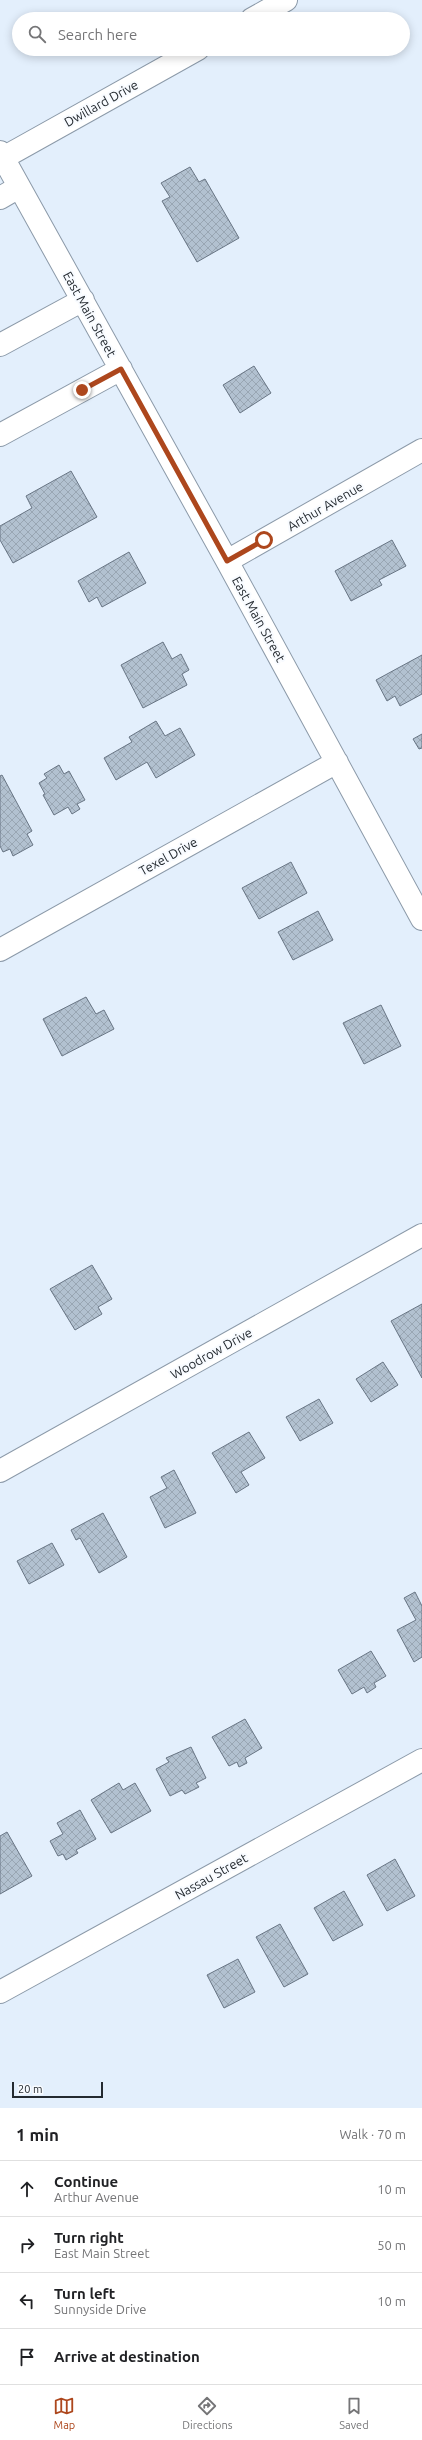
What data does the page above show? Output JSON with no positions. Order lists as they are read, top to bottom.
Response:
{
  "streets": {
    "street": [
      "Dwillard Drive",
      "East Main Street",
      "Arthur Avenue",
      "Texel Drive",
      "Woodrow Drive",
      "Nassau Street"
    ]
  },
  "crossings": [
    ["Dwillard Drive", "East Main Street"],
    ["East Main Street", "Arthur Avenue"],
    ["East Main Street", "Texel Drive"]
  ],
  "scale_bar": "20 m",
  "page": {
    "search": "Search here",
    "scale": "20 m",
    "heading": ["1 min", "Walk · 70 m"],
    "list": [
      ["Continue", "Arthur Avenue", "10 m"],
      ["Turn right", "East Main Street", "50 m"],
      ["Turn left", "Sunnyside Drive", "10 m"],
      "Arrive at destination"
    ],
    "nav": ["Map", "Directions", "Saved"]
  }
}
